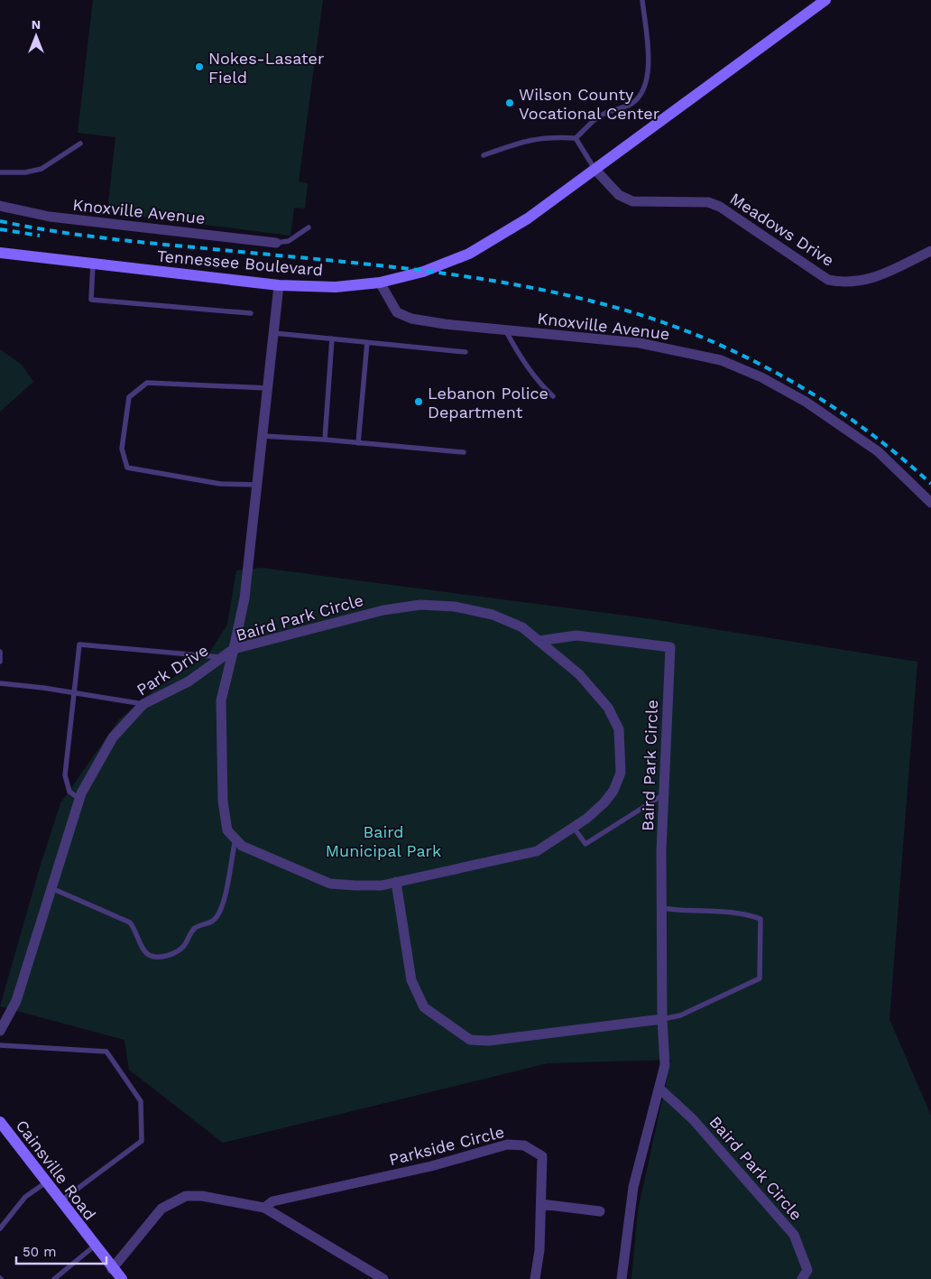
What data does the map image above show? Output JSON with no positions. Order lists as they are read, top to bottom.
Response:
{
  "streets": {
    "street": [
      "Knoxville Avenue",
      "Meadows Drive",
      "Tennessee Boulevard",
      "Baird Park Circle",
      "Park Drive",
      "Parkside Circle",
      "Cainsville Road"
    ]
  },
  "crossings": [
    ["Knoxville Avenue", "Tennessee Boulevard"],
    ["Meadows Drive", "Tennessee Boulevard"],
    ["Tennessee Boulevard", "Park Drive"],
    ["Baird Park Circle", "Park Drive"]
  ],
  "parks": ["Baird Municipal Park"],
  "places": ["Nokes-Lasater Field", "Wilson County Vocational Center", "Lebanon Police Department"],
  "scale_bar": "50 m",
  "north": "top"
}
